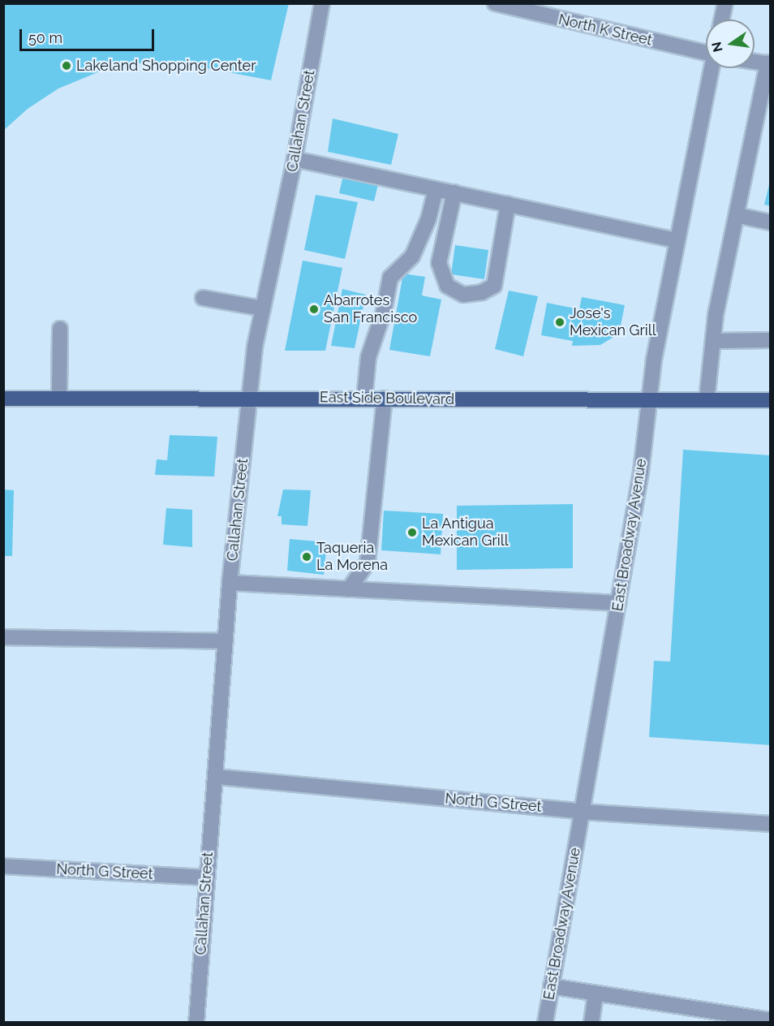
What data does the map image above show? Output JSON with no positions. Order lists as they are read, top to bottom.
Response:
{
  "streets": {
    "main road": ["East Side Boulevard"],
    "street": [
      "North K Street",
      "Callahan Street",
      "East Broadway Avenue",
      "North G Street"
    ]
  },
  "crossings": [
    ["Callahan Street", "East Side Boulevard"],
    ["Callahan Street", "North G Street"],
    ["East Side Boulevard", "East Broadway Avenue"],
    ["East Broadway Avenue", "North G Street"]
  ],
  "places": [
    "Lakeland Shopping Center",
    "Abarrotes San Francisco",
    "Jose's Mexican Grill",
    "La Antigua Mexican Grill",
    "Taqueria La Morena"
  ],
  "scale_bar": "50 m",
  "north": "left"
}
